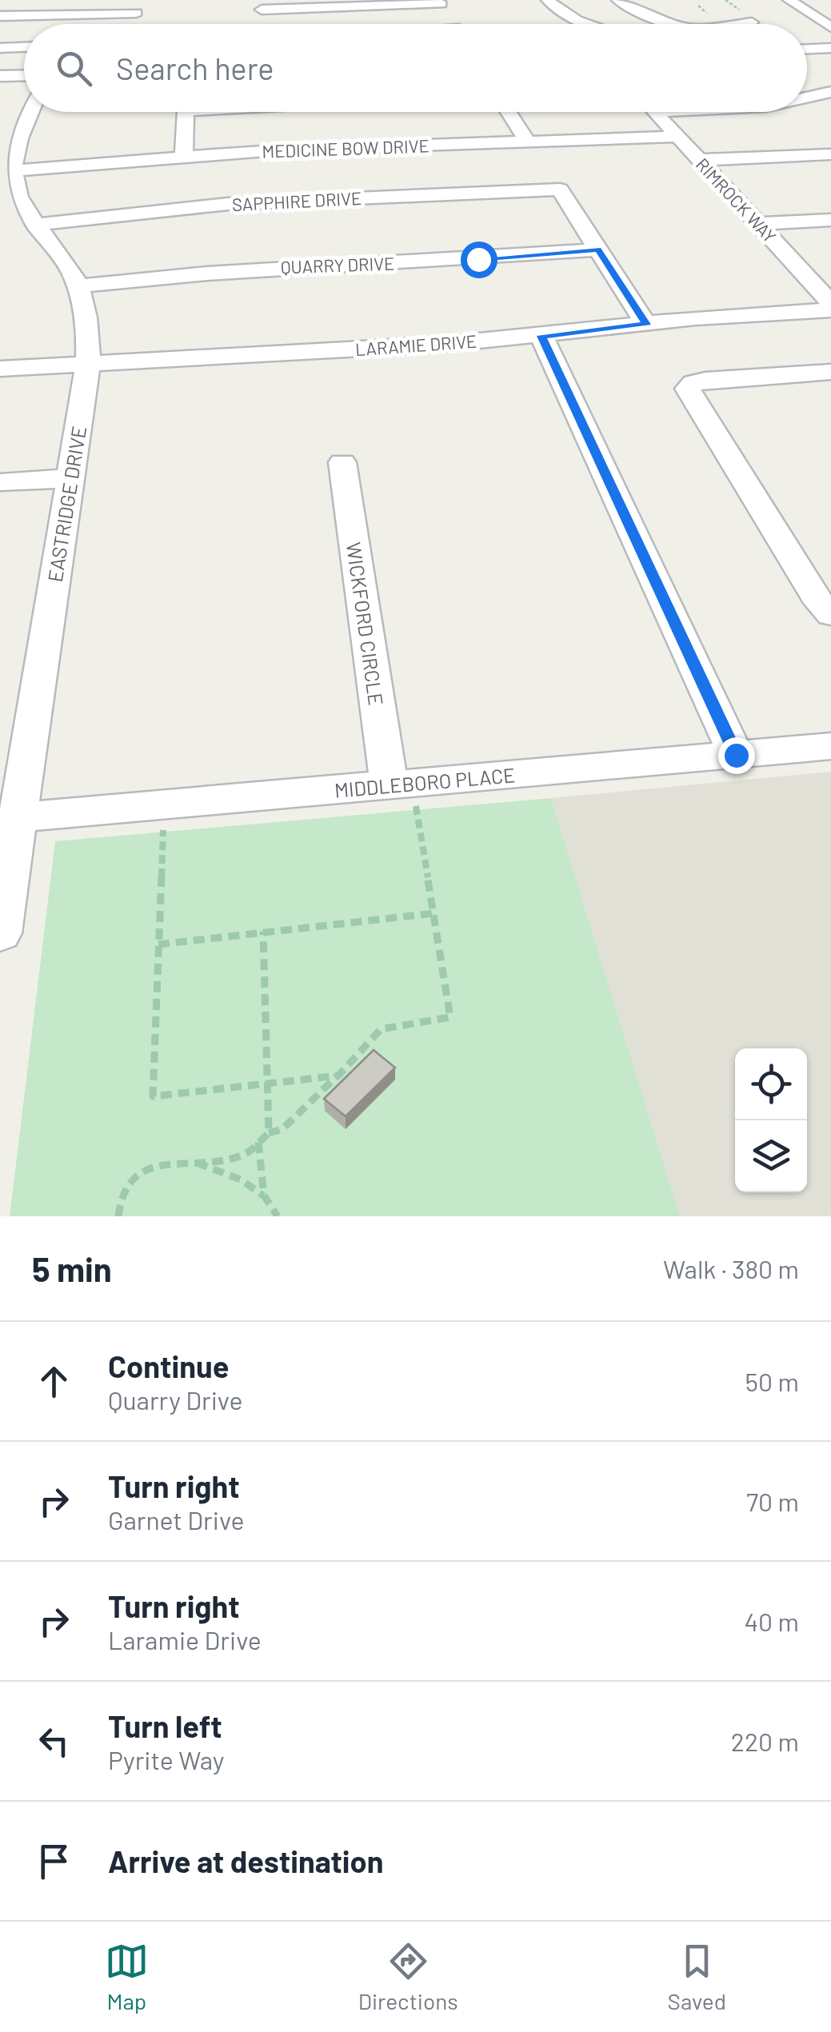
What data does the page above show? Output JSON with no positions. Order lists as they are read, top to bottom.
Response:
{
  "streets": {
    "street": [
      "MEDICINE BOW DRIVE",
      "RIMROCK WAY",
      "SAPPHIRE DRIVE",
      "QUARRY DRIVE",
      "LARAMIE DRIVE",
      "EASTRIDGE DRIVE",
      "WICKFORD CIRCLE",
      "MIDDLEBORO PLACE"
    ]
  },
  "crossings": [
    ["MEDICINE BOW DRIVE", "RIMROCK WAY"],
    ["MEDICINE BOW DRIVE", "EASTRIDGE DRIVE"],
    ["SAPPHIRE DRIVE", "QUARRY DRIVE"],
    ["SAPPHIRE DRIVE", "EASTRIDGE DRIVE"],
    ["QUARRY DRIVE", "EASTRIDGE DRIVE"],
    ["LARAMIE DRIVE", "EASTRIDGE DRIVE"],
    ["EASTRIDGE DRIVE", "MIDDLEBORO PLACE"],
    ["WICKFORD CIRCLE", "MIDDLEBORO PLACE"]
  ],
  "page": {
    "search": "Search here",
    "heading": ["5 min", "Walk · 380 m"],
    "list": [
      ["Continue", "Quarry Drive", "50 m"],
      ["Turn right", "Garnet Drive", "70 m"],
      ["Turn right", "Laramie Drive", "40 m"],
      ["Turn left", "Pyrite Way", "220 m"],
      "Arrive at destination"
    ],
    "nav": ["Map", "Directions", "Saved"]
  }
}
